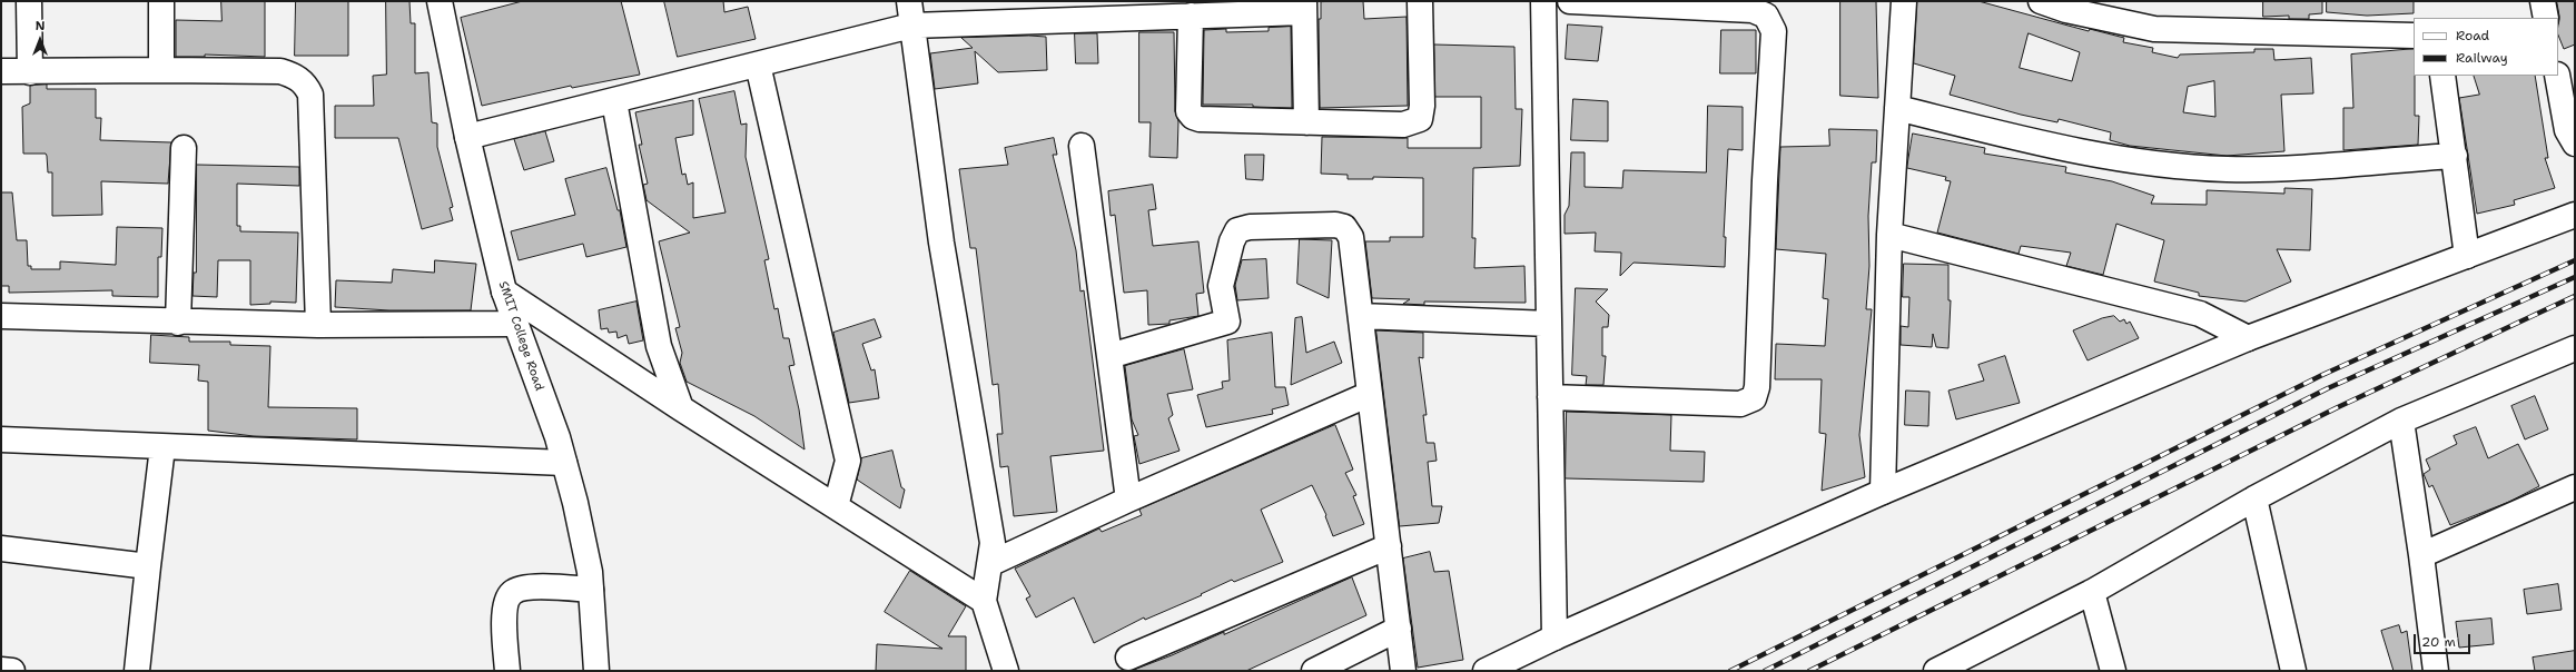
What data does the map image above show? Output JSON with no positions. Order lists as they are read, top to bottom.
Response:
{
  "streets": {
    "street": ["SMIT College Road"]
  },
  "legend": ["Road", "Railway"],
  "scale_bar": "20 m",
  "north": "top"
}
